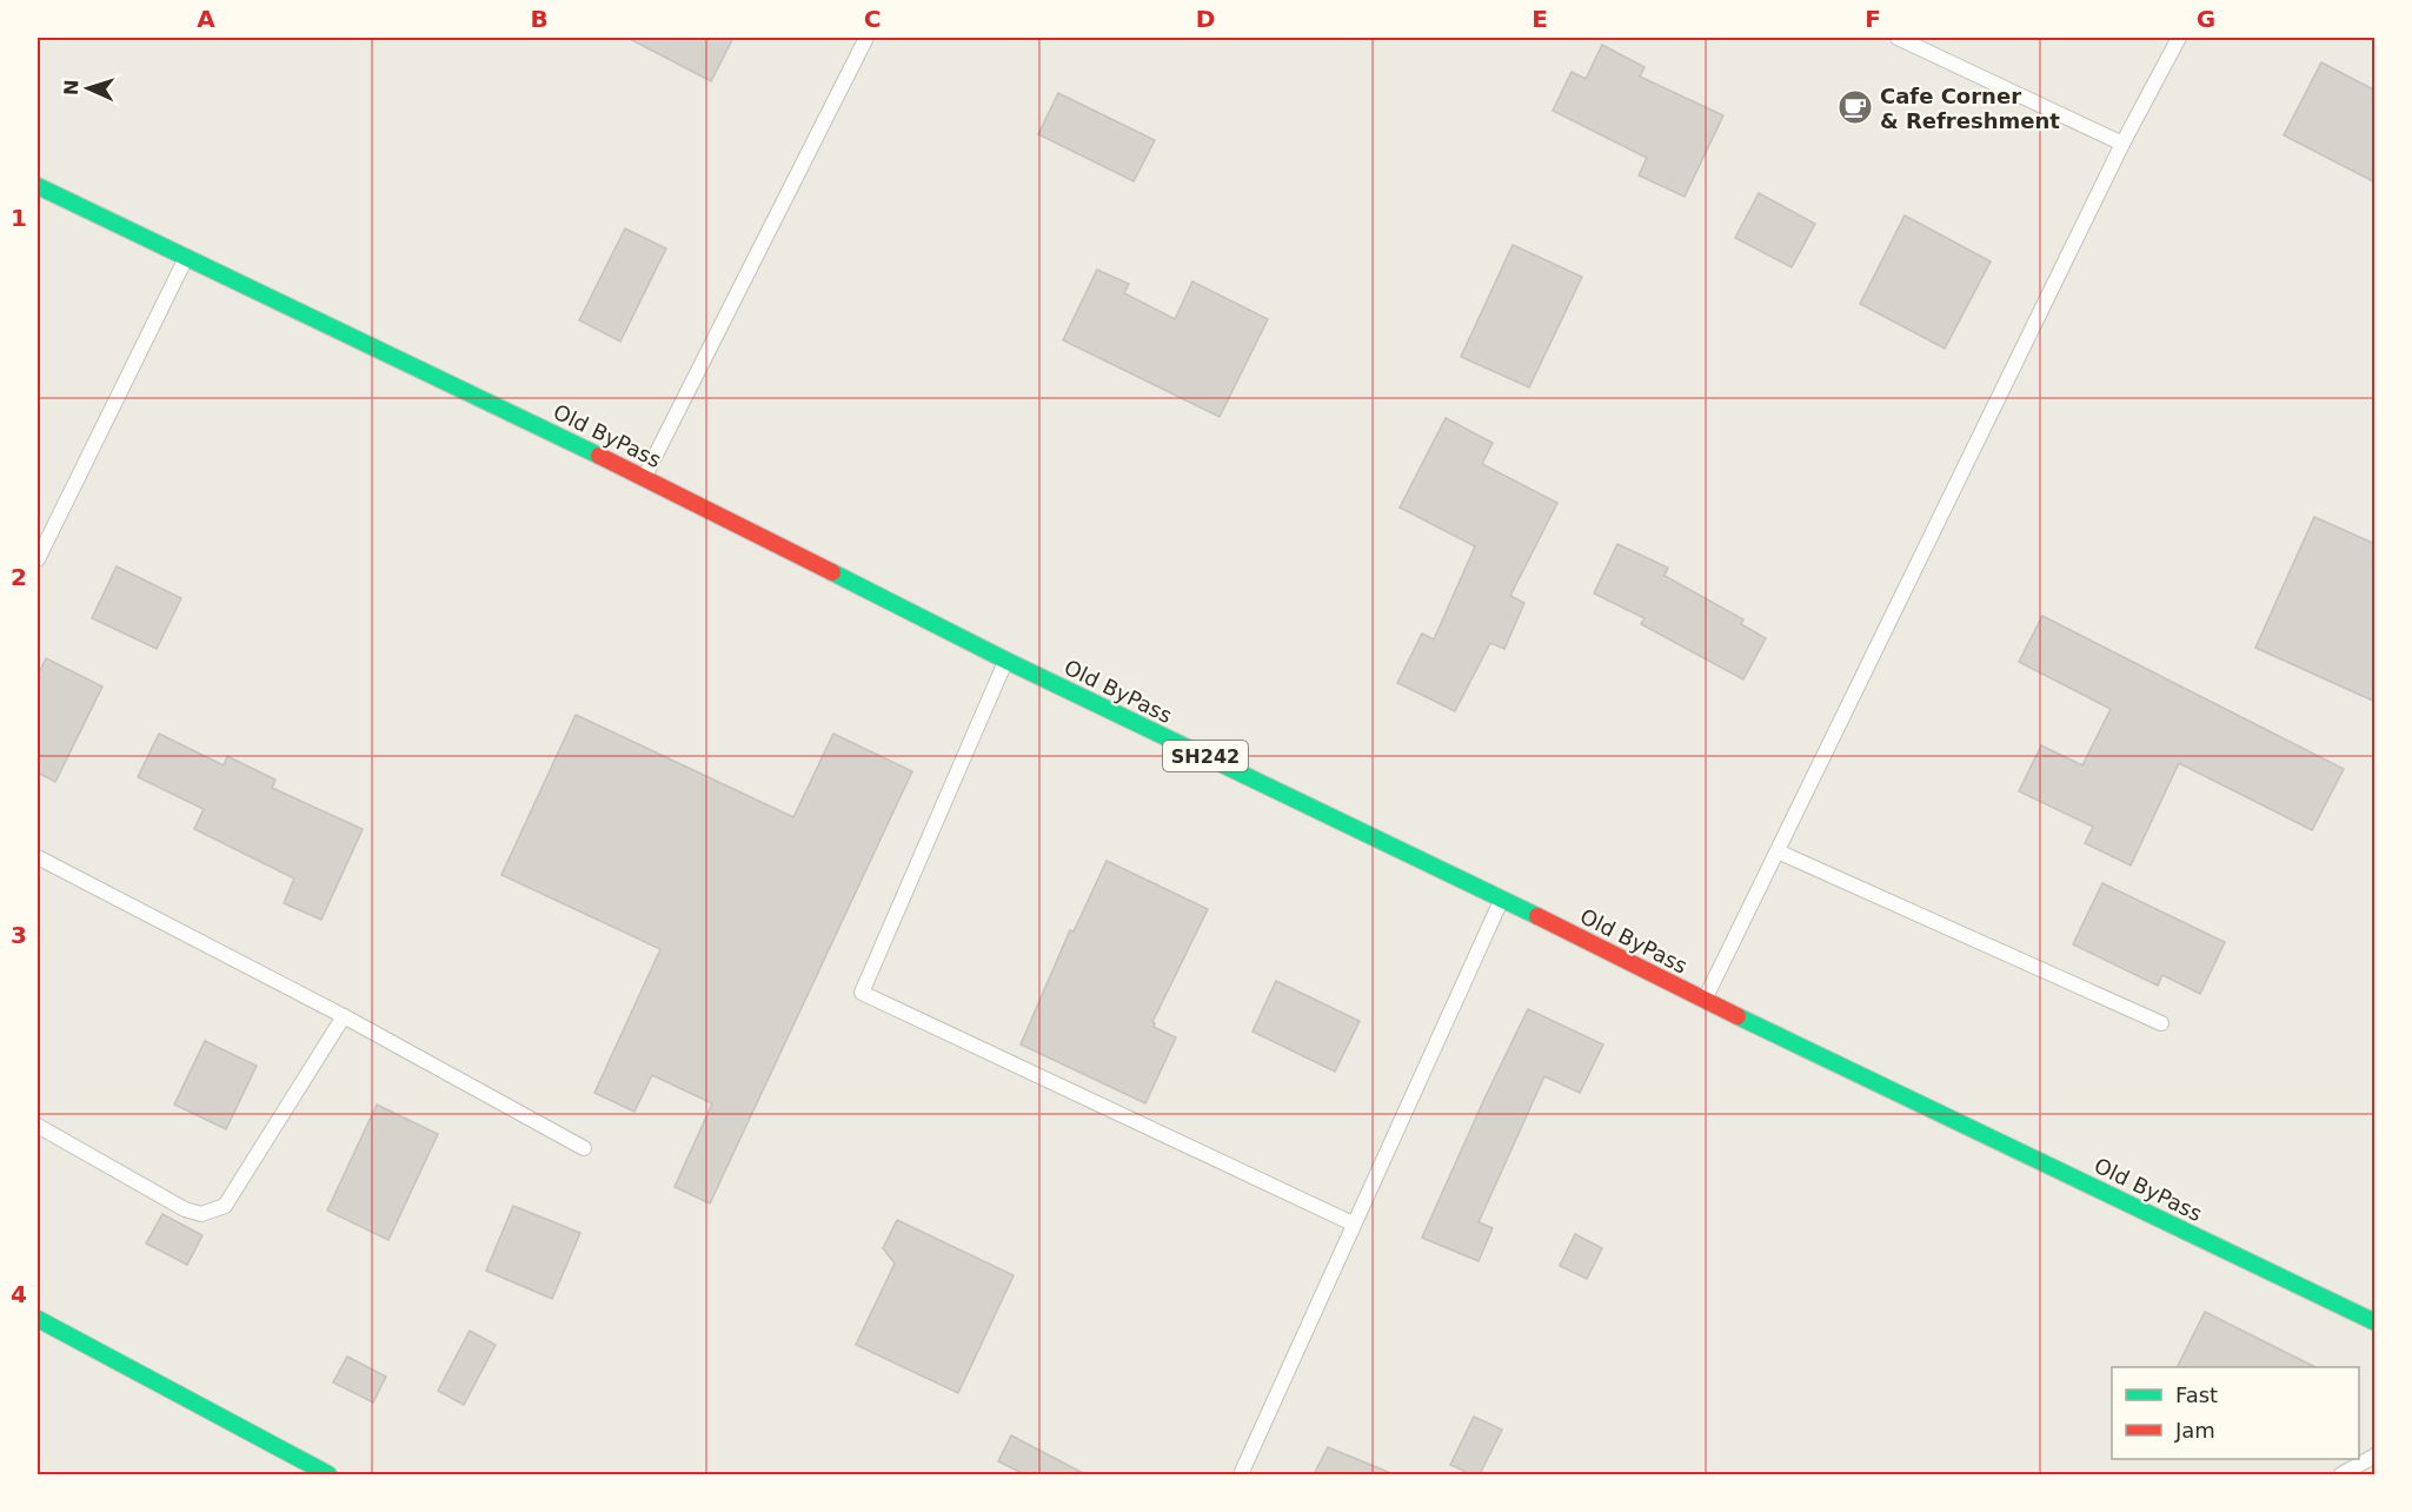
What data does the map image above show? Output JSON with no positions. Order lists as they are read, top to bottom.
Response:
{
  "streets": {
    "main road": ["Old ByPass", "SH242"]
  },
  "places": {
    "cafe": ["Cafe Corner & Refreshment"]
  },
  "legend": ["Fast", "Jam"],
  "north": "left",
  "grid": {
    "columns": [
      "A",
      "B",
      "C",
      "D",
      "E",
      "F",
      "G"
    ],
    "rows": [
      "1",
      "2",
      "3",
      "4"
    ]
  }
}
